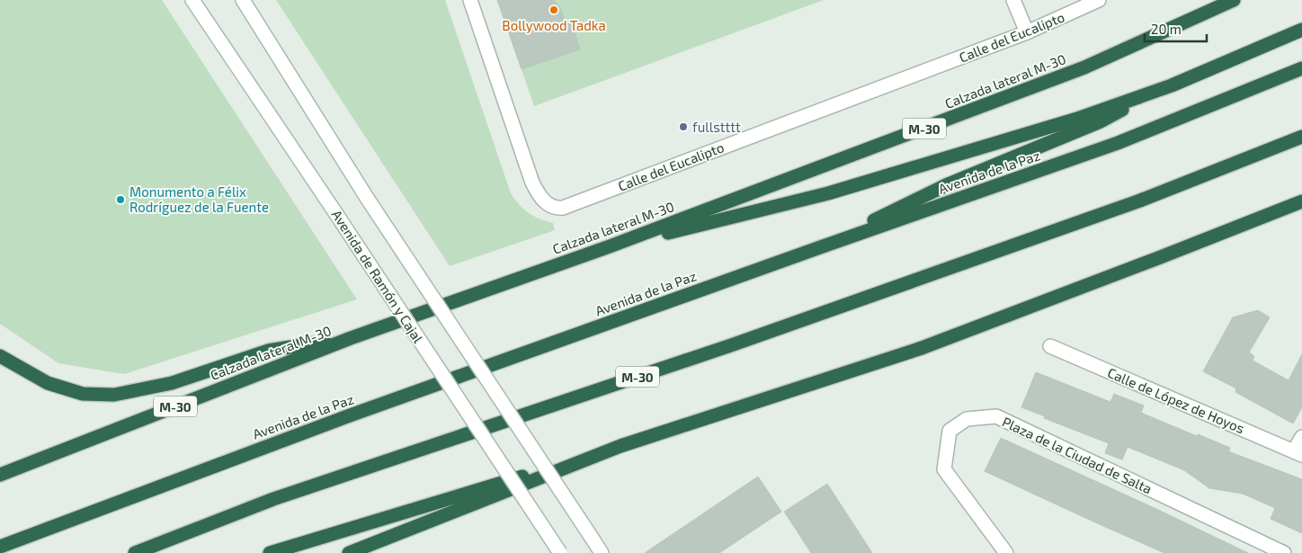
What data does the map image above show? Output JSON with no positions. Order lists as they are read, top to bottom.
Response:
{
  "streets": {
    "highway": ["Calzada lateral M-30", "M-30", "Avenida de la Paz"],
    "street": [
      "Calle del Eucalipto",
      "Avenida de Ramón y Cajal",
      "Calle de López de Hoyos",
      "Plaza de la Ciudad de Salta"
    ]
  },
  "places": ["Bollywood Tadka", "fullstttt", "Monumento a Félix Rodríguez de la Fuente"],
  "scale_bar": "20 m"
}
